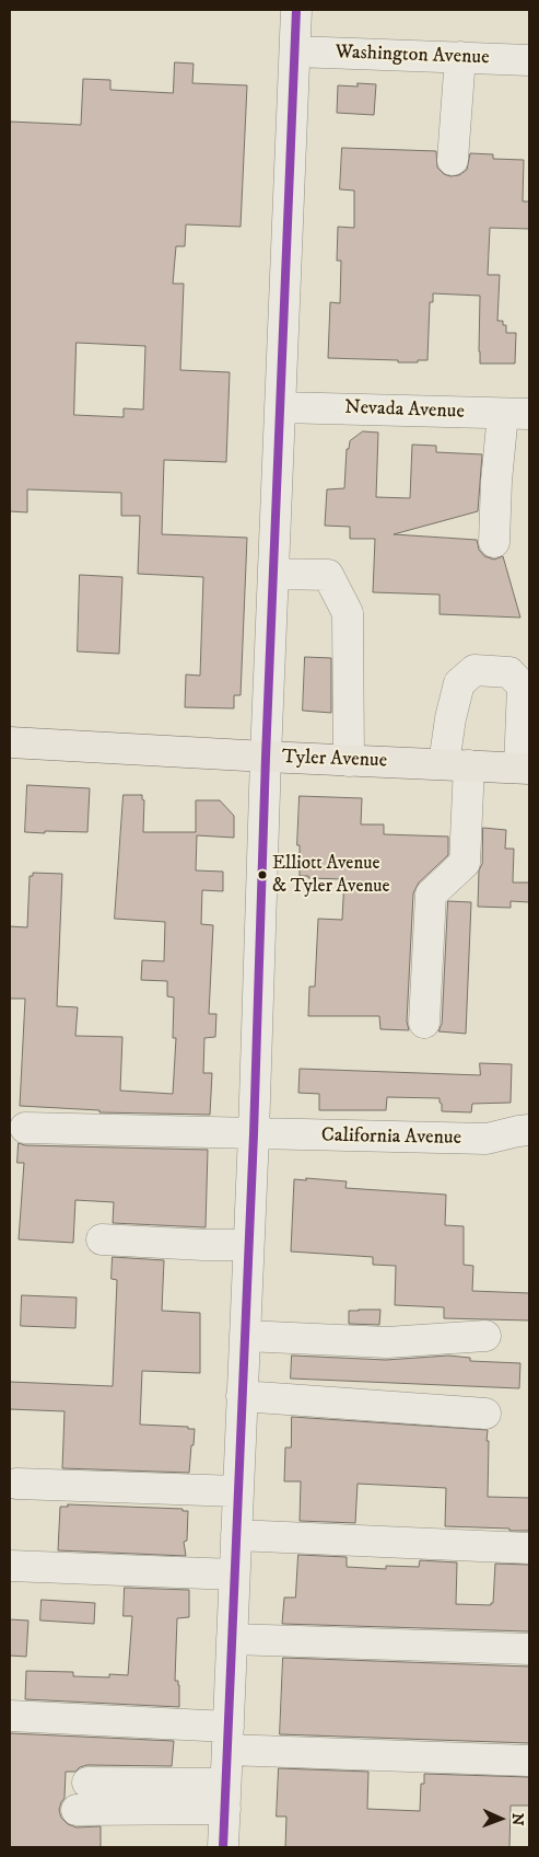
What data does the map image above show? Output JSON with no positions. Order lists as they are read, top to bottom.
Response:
{
  "streets": {
    "main road": ["Tyler Avenue"],
    "street": ["Washington Avenue", "Nevada Avenue", "California Avenue"]
  },
  "places": ["Elliott Avenue & Tyler Avenue"],
  "north": "right"
}
